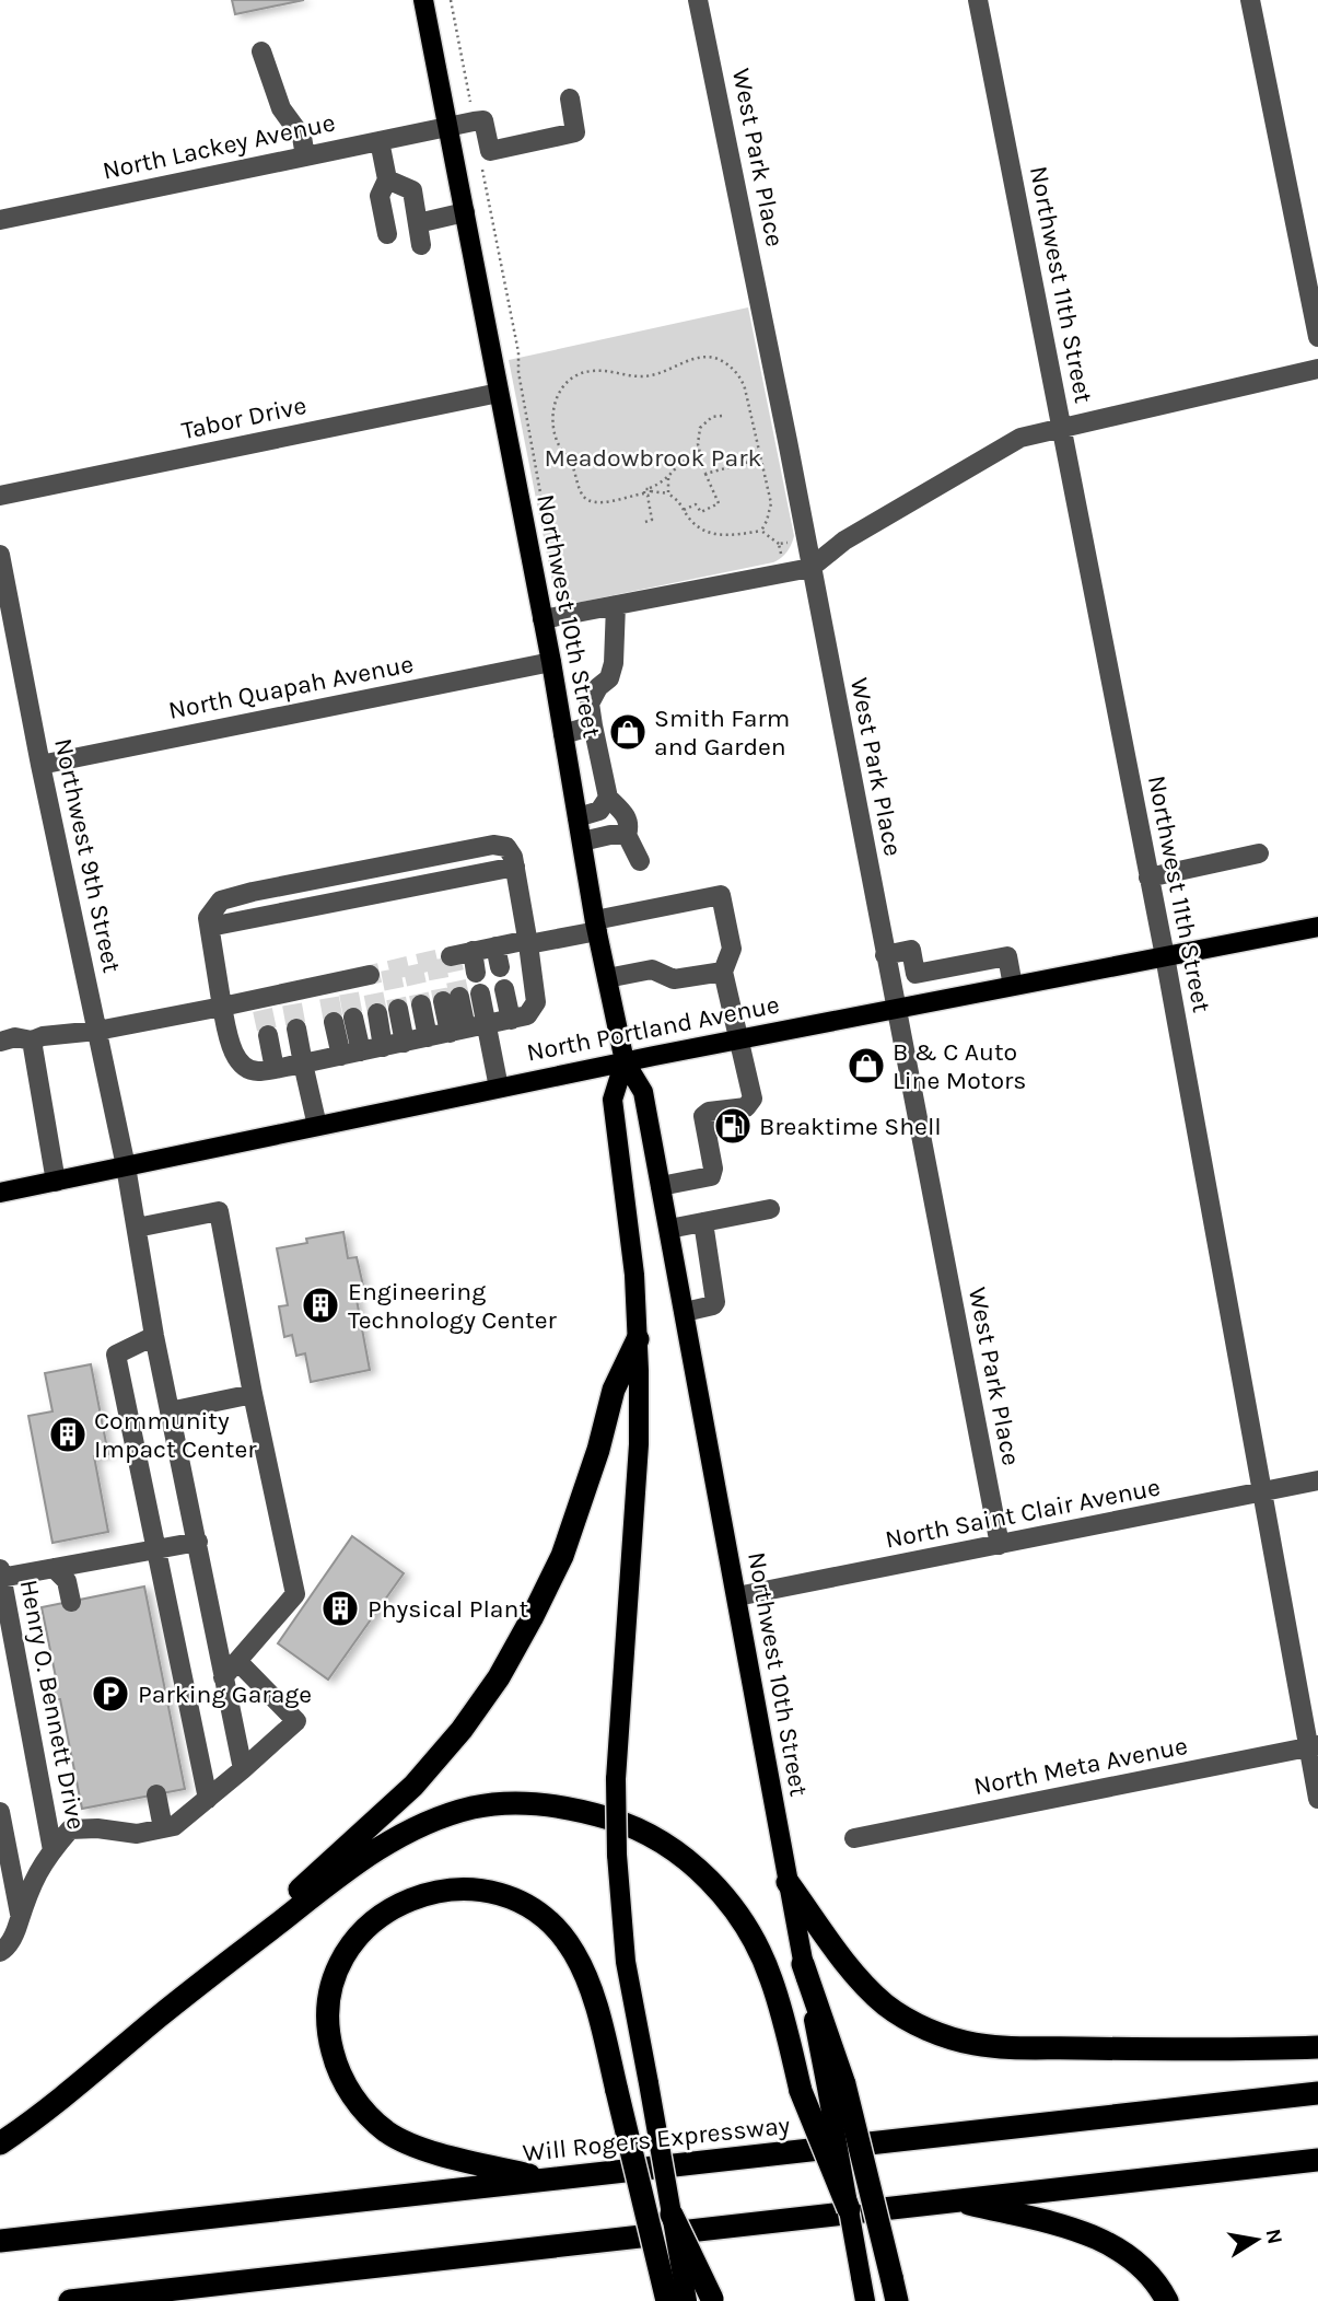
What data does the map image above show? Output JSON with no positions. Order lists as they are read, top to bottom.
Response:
{
  "streets": {
    "highway": ["Will Rogers Expressway"],
    "main road": ["Northwest 10th Street", "North Portland Avenue"],
    "street": [
      "North Lackey Avenue",
      "West Park Place",
      "Northwest 11th Street",
      "Tabor Drive",
      "North Quapah Avenue",
      "Northwest 9th Street",
      "North Saint Clair Avenue",
      "Henry O. Bennett Drive",
      "North Meta Avenue"
    ]
  },
  "crossings": [
    ["North Lackey Avenue", "Northwest 10th Street"],
    ["West Park Place", "North Portland Avenue"],
    ["West Park Place", "North Saint Clair Avenue"],
    ["Northwest 11th Street", "North Portland Avenue"],
    ["Northwest 11th Street", "North Saint Clair Avenue"],
    ["Northwest 11th Street", "North Meta Avenue"],
    ["Tabor Drive", "Northwest 10th Street"],
    ["Northwest 10th Street", "North Quapah Avenue"],
    ["Northwest 10th Street", "North Portland Avenue"],
    ["Northwest 10th Street", "North Saint Clair Avenue"],
    ["North Quapah Avenue", "Northwest 9th Street"],
    ["Northwest 9th Street", "North Portland Avenue"]
  ],
  "parks": ["Meadowbrook Park"],
  "places": {
    "shop": ["Smith Farm and Garden", "B & C Auto Line Motors"],
    "fuel station": ["Breaktime Shell"],
    "building": ["Engineering Technology Center", "Community Impact Center", "Physical Plant"],
    "parking": ["Parking Garage"]
  },
  "north": "right"
}
